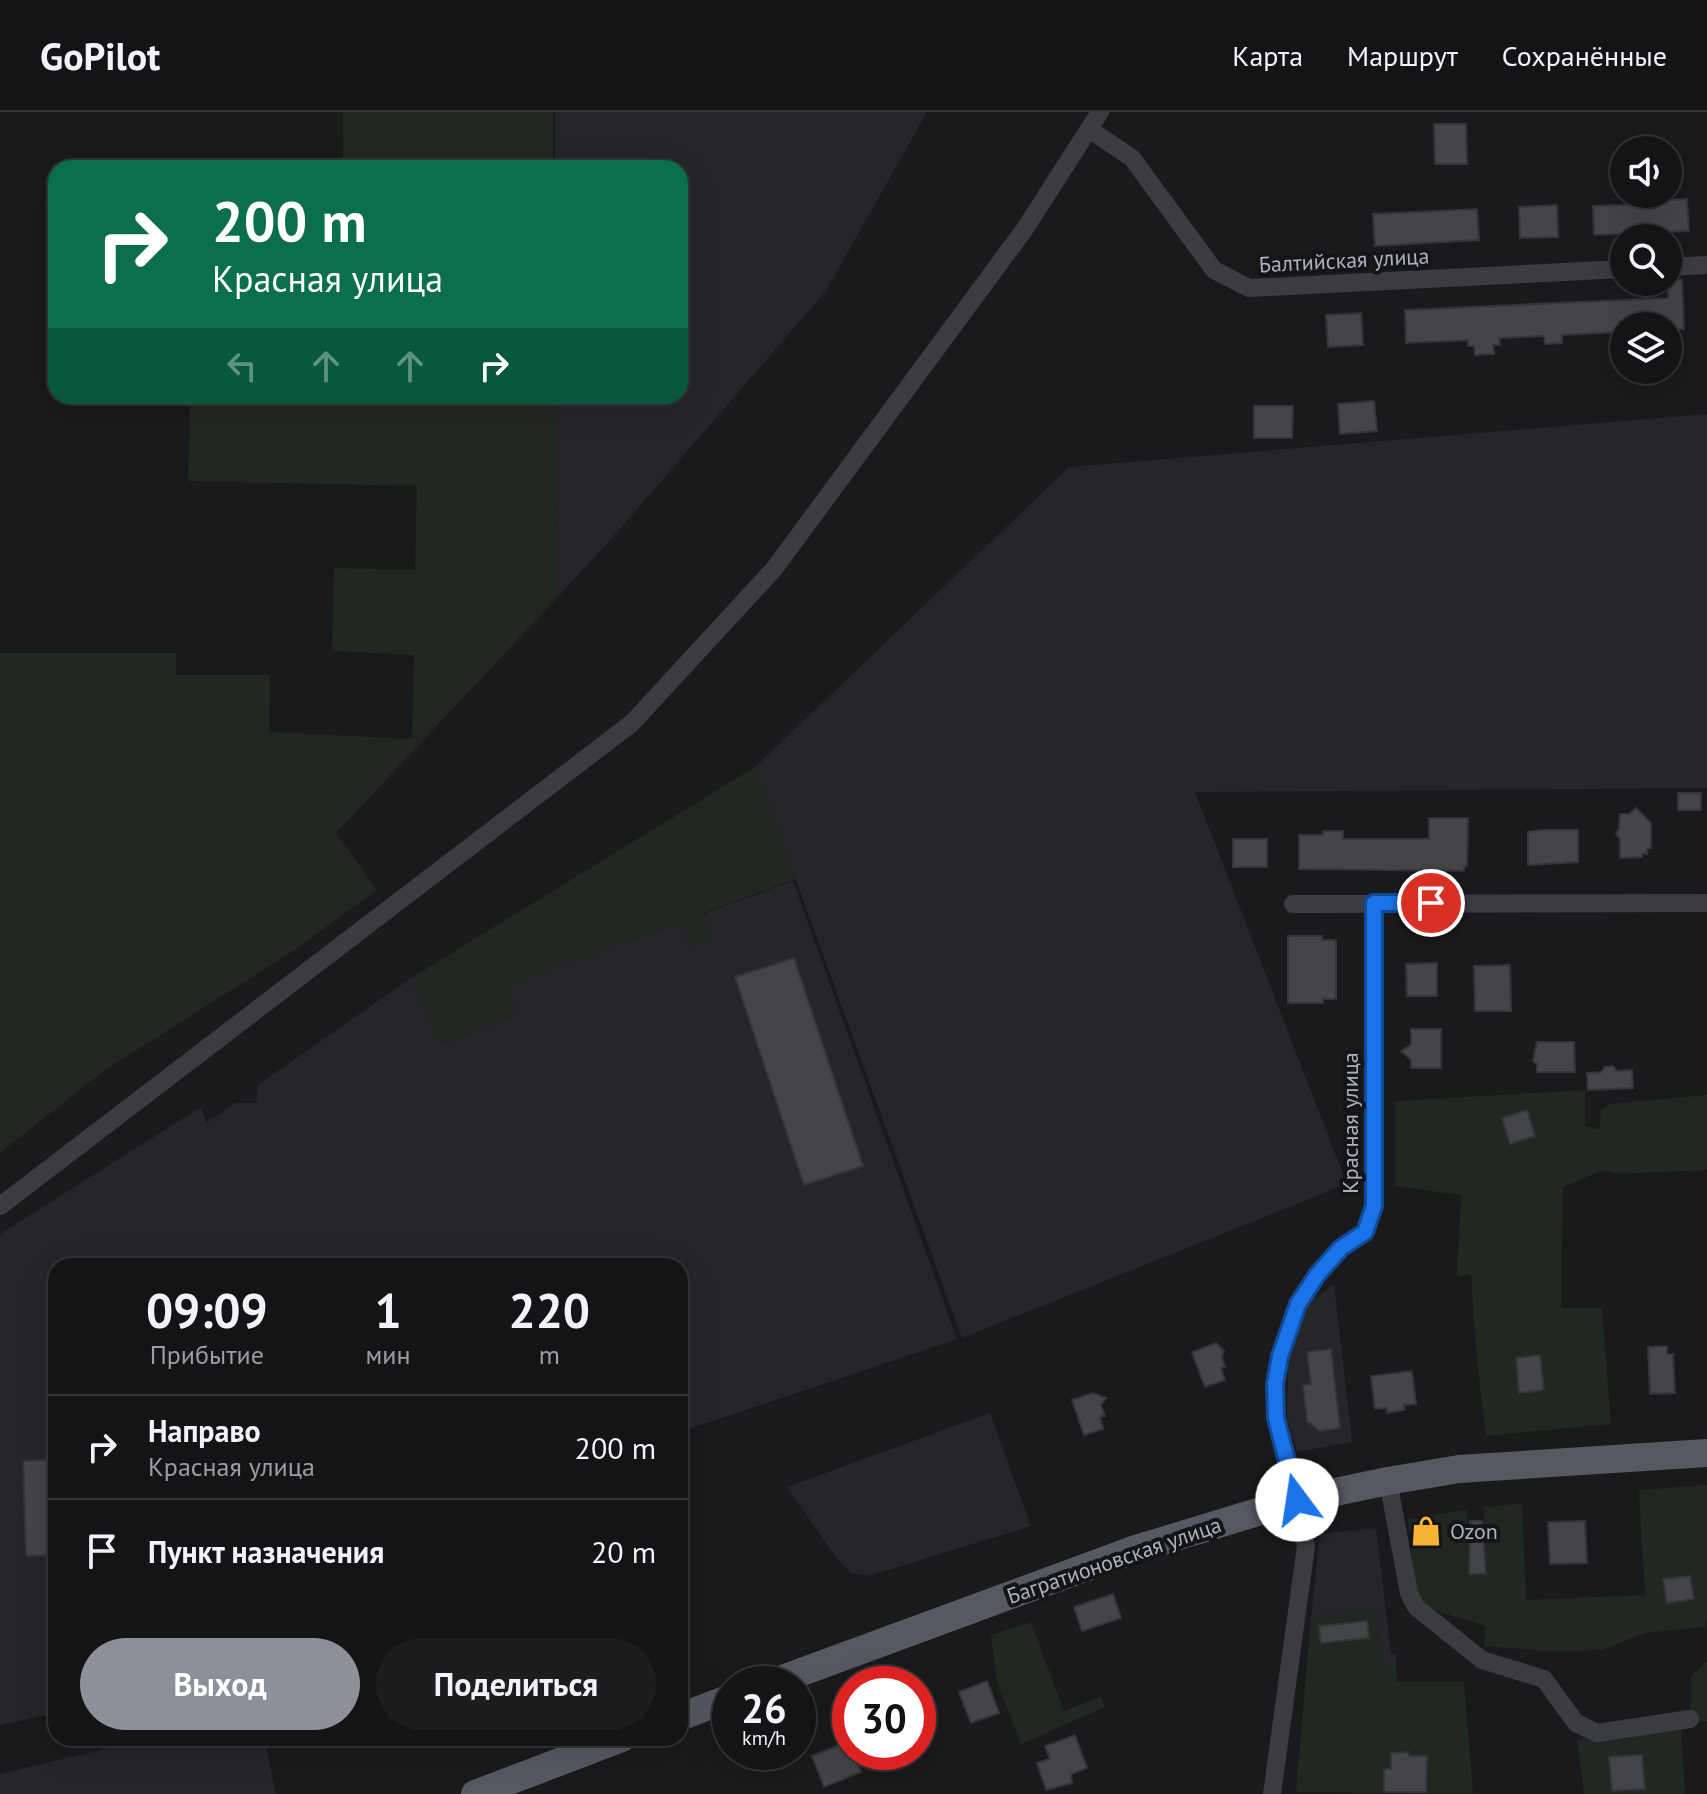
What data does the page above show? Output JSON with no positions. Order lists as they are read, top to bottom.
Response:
{
  "streets": {
    "main road": ["Багратионовская улица"],
    "street": ["Балтийская улица", "Красная улица"]
  },
  "crossings": [
    ["Красная улица", "Багратионовская улица"]
  ],
  "places": {
    "shop": ["Ozon"]
  },
  "page": {
    "header": "GoPilot",
    "nav": ["Карта", "Маршрут", "Сохранённые"],
    "turn": ["200 m", "Красная улица"],
    "eta": [
      "09:09",
      "Прибытие",
      "1",
      "мин",
      "220",
      "m"
    ],
    "list": [
      {
        "name": "Направо",
        "note": "Красная улица",
        "value": "200 m"
      },
      {
        "name": "Пункт назначения",
        "value": "20 m"
      }
    ],
    "buttons": ["Выход", "Поделиться"],
    "speed": "26 km/h",
    "limit": "30"
  }
}
